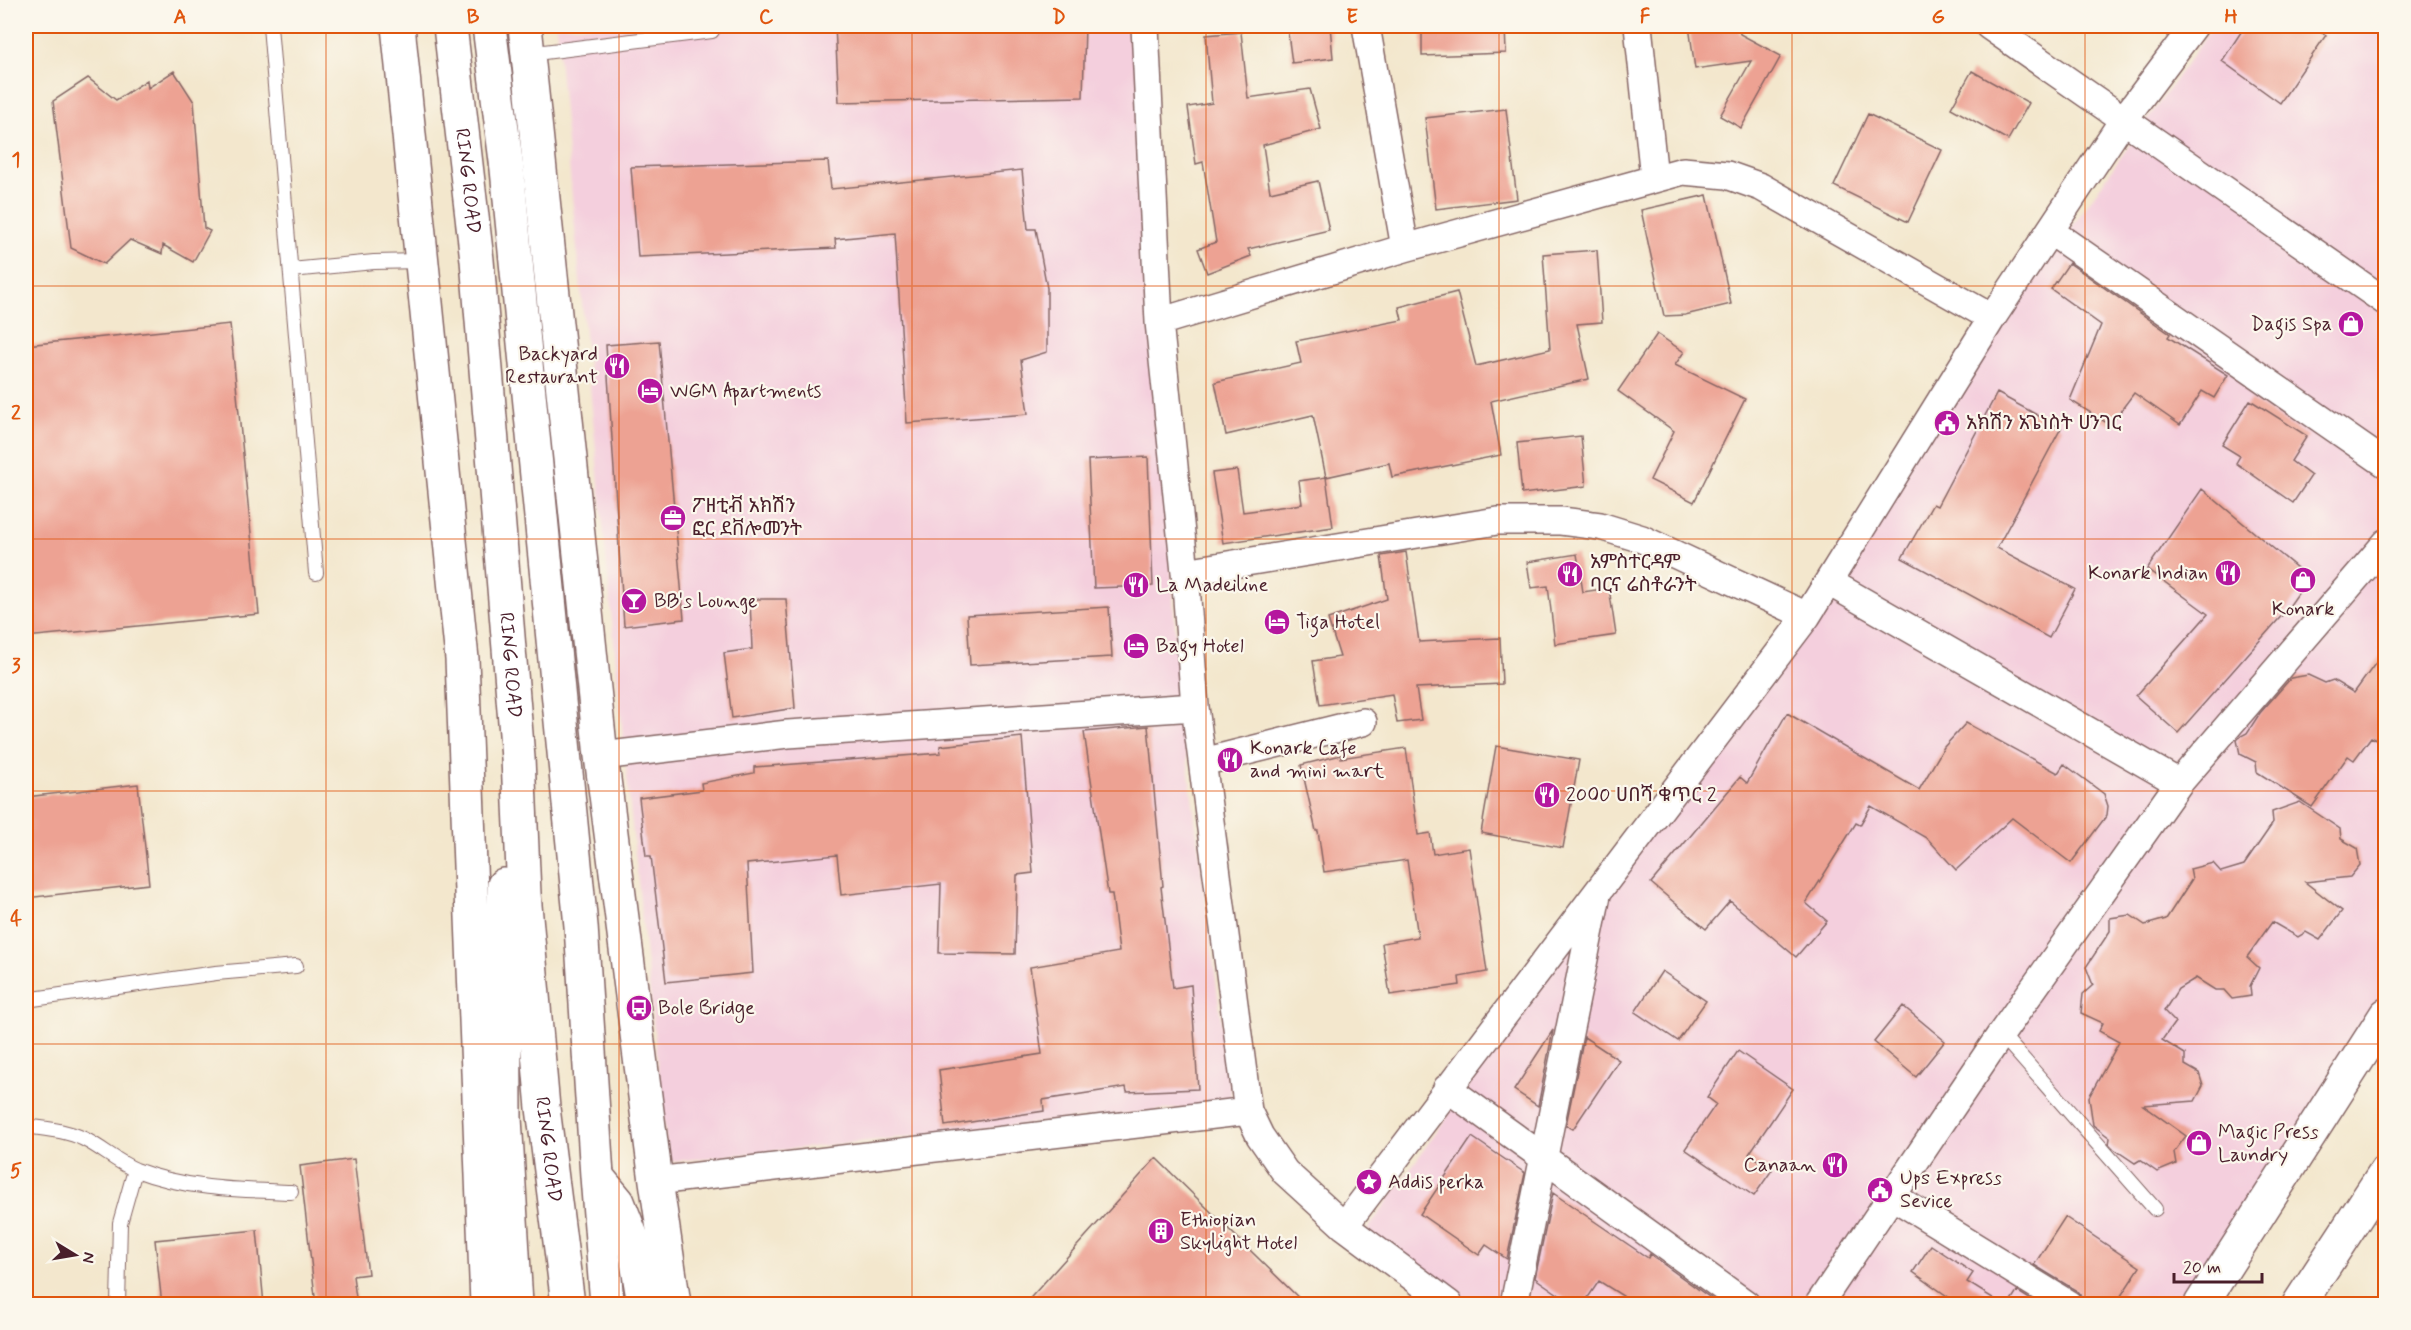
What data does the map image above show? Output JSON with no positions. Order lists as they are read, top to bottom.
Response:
{
  "streets": {
    "main road": ["RING ROAD"]
  },
  "places": {
    "shop": ["Dagis Spa", "Konark", "Magic Press Laundry"],
    "restaurant": [
      "Backyard Restaurant",
      "Konark Indian",
      "አምስተርዳም ባርና ሬስቶራንት",
      "La Madeiline",
      "Konark Cafe and mini mart",
      "2000 ሀበሻ ቁጥር 2",
      "Canaan"
    ],
    "hotel": ["WGM Apartments", "Tiga Hotel", "Bagy Hotel"],
    "public building": ["አክሽን አጌነስት ሀንገር", "Ups Express Sevice"],
    "office": ["ፖዘቲቭ አክሽን ፎር ደቨሎመንት"],
    "bar": ["BB's Lounge"],
    "bus stop": ["Bole Bridge"],
    "place": ["Addis perka"],
    "building": ["Ethiopian Skylight Hotel"]
  },
  "scale_bar": "20 m",
  "north": "right",
  "grid": {
    "columns": [
      "A",
      "B",
      "C",
      "D",
      "E",
      "F",
      "G",
      "H"
    ],
    "rows": [
      "1",
      "2",
      "3",
      "4",
      "5"
    ]
  }
}
